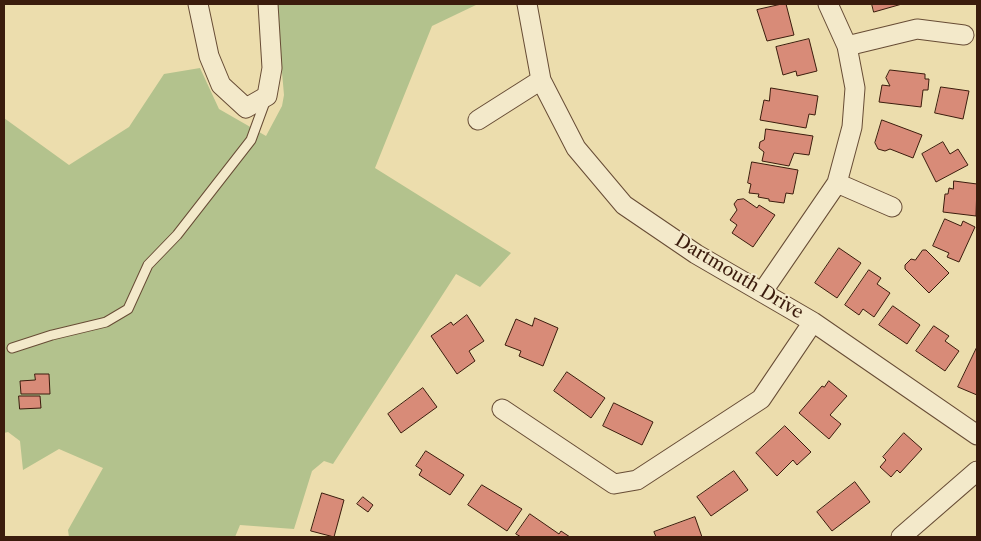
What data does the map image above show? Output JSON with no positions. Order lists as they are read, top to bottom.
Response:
{
  "streets": {
    "street": ["Dartmouth Drive"]
  }
}
